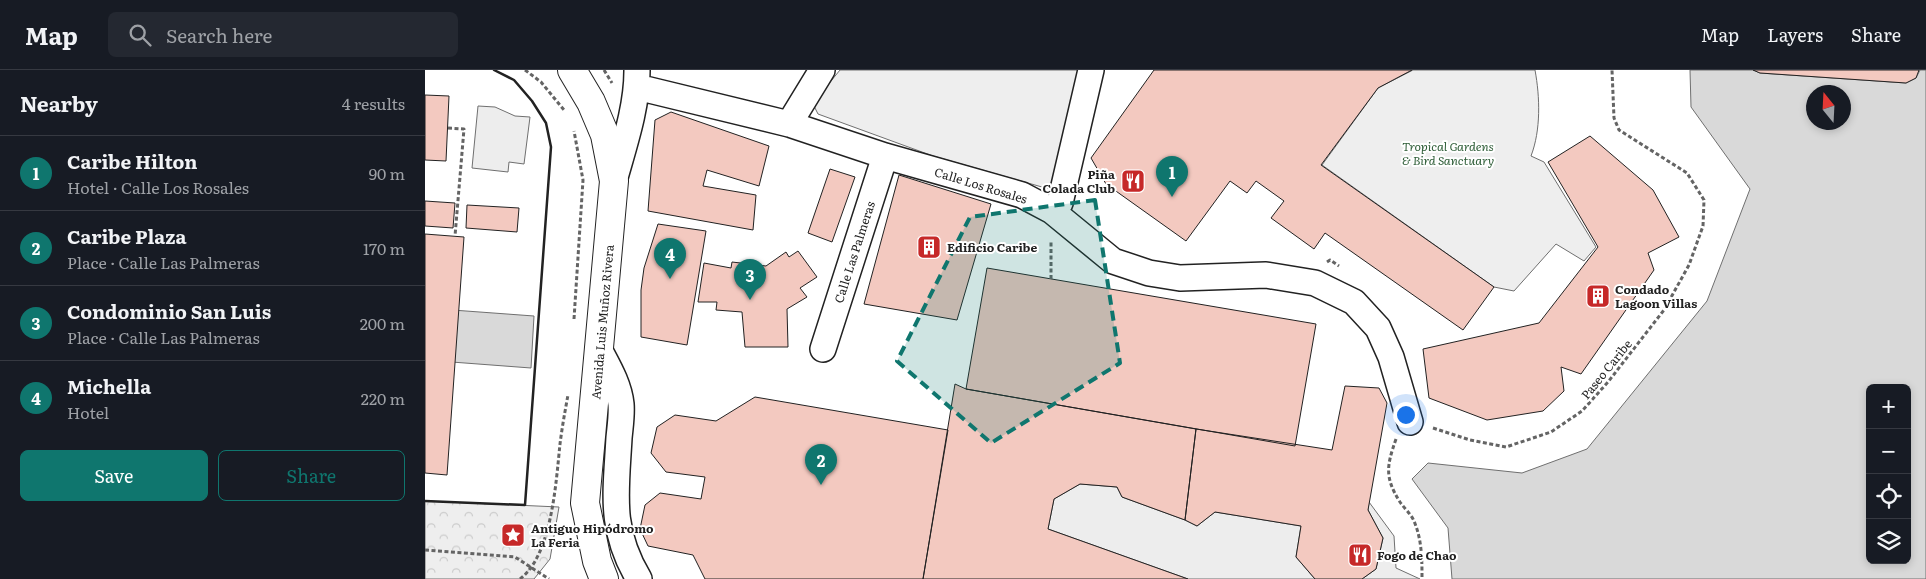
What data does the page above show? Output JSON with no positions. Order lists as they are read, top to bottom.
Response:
{
  "streets": {
    "main road": ["Avenida Luis Muñoz Rivera"],
    "street": ["Calle Los Rosales", "Calle Las Palmeras"],
    "path": ["Paseo Caribe"]
  },
  "crossings": [
    ["Calle Los Rosales", "Calle Las Palmeras"],
    ["Calle Los Rosales", "Paseo Caribe"]
  ],
  "parks": ["Tropical Gardens & Bird Sanctuary"],
  "places": {
    "restaurant": ["Piña Colada Club", "Fogo de Chao"],
    "building": ["Edificio Caribe", "Condado Lagoon Villas"],
    "place": ["Antiguo Hipódromo La Feria"]
  },
  "north": "top",
  "page": {
    "header": "Map",
    "search": "Search here",
    "nav": ["Map", "Layers", "Share"],
    "heading": ["Nearby", "4 results"],
    "list": [
      {
        "mark": "1",
        "name": "Caribe Hilton",
        "note": "Hotel · Calle Los Rosales",
        "value": "90 m"
      },
      {
        "mark": "2",
        "name": "Caribe Plaza",
        "note": "Place · Calle Las Palmeras",
        "value": "170 m"
      },
      {
        "mark": "3",
        "name": "Condominio San Luis",
        "note": "Place · Calle Las Palmeras",
        "value": "200 m"
      },
      {
        "mark": "4",
        "name": "Michella",
        "note": "Hotel",
        "value": "220 m"
      }
    ],
    "pins": [
      "1",
      "4",
      "3",
      "2"
    ],
    "map_buttons": ["+", "−"],
    "buttons": ["Save", "Share"]
  }
}
